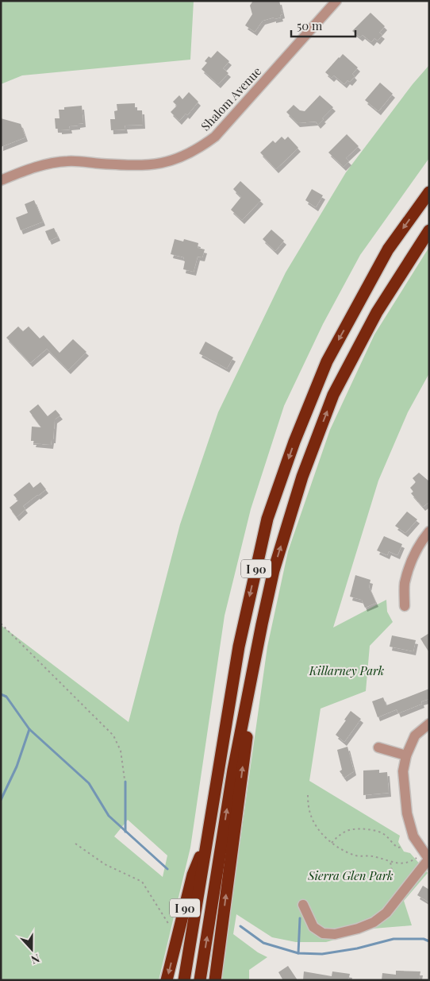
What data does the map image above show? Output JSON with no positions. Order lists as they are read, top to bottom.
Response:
{
  "streets": {
    "highway": ["I 90"],
    "street": ["Shalom Avenue"]
  },
  "parks": ["Killarney Park", "Sierra Glen Park"],
  "scale_bar": "50 m",
  "north": "bottom"
}
